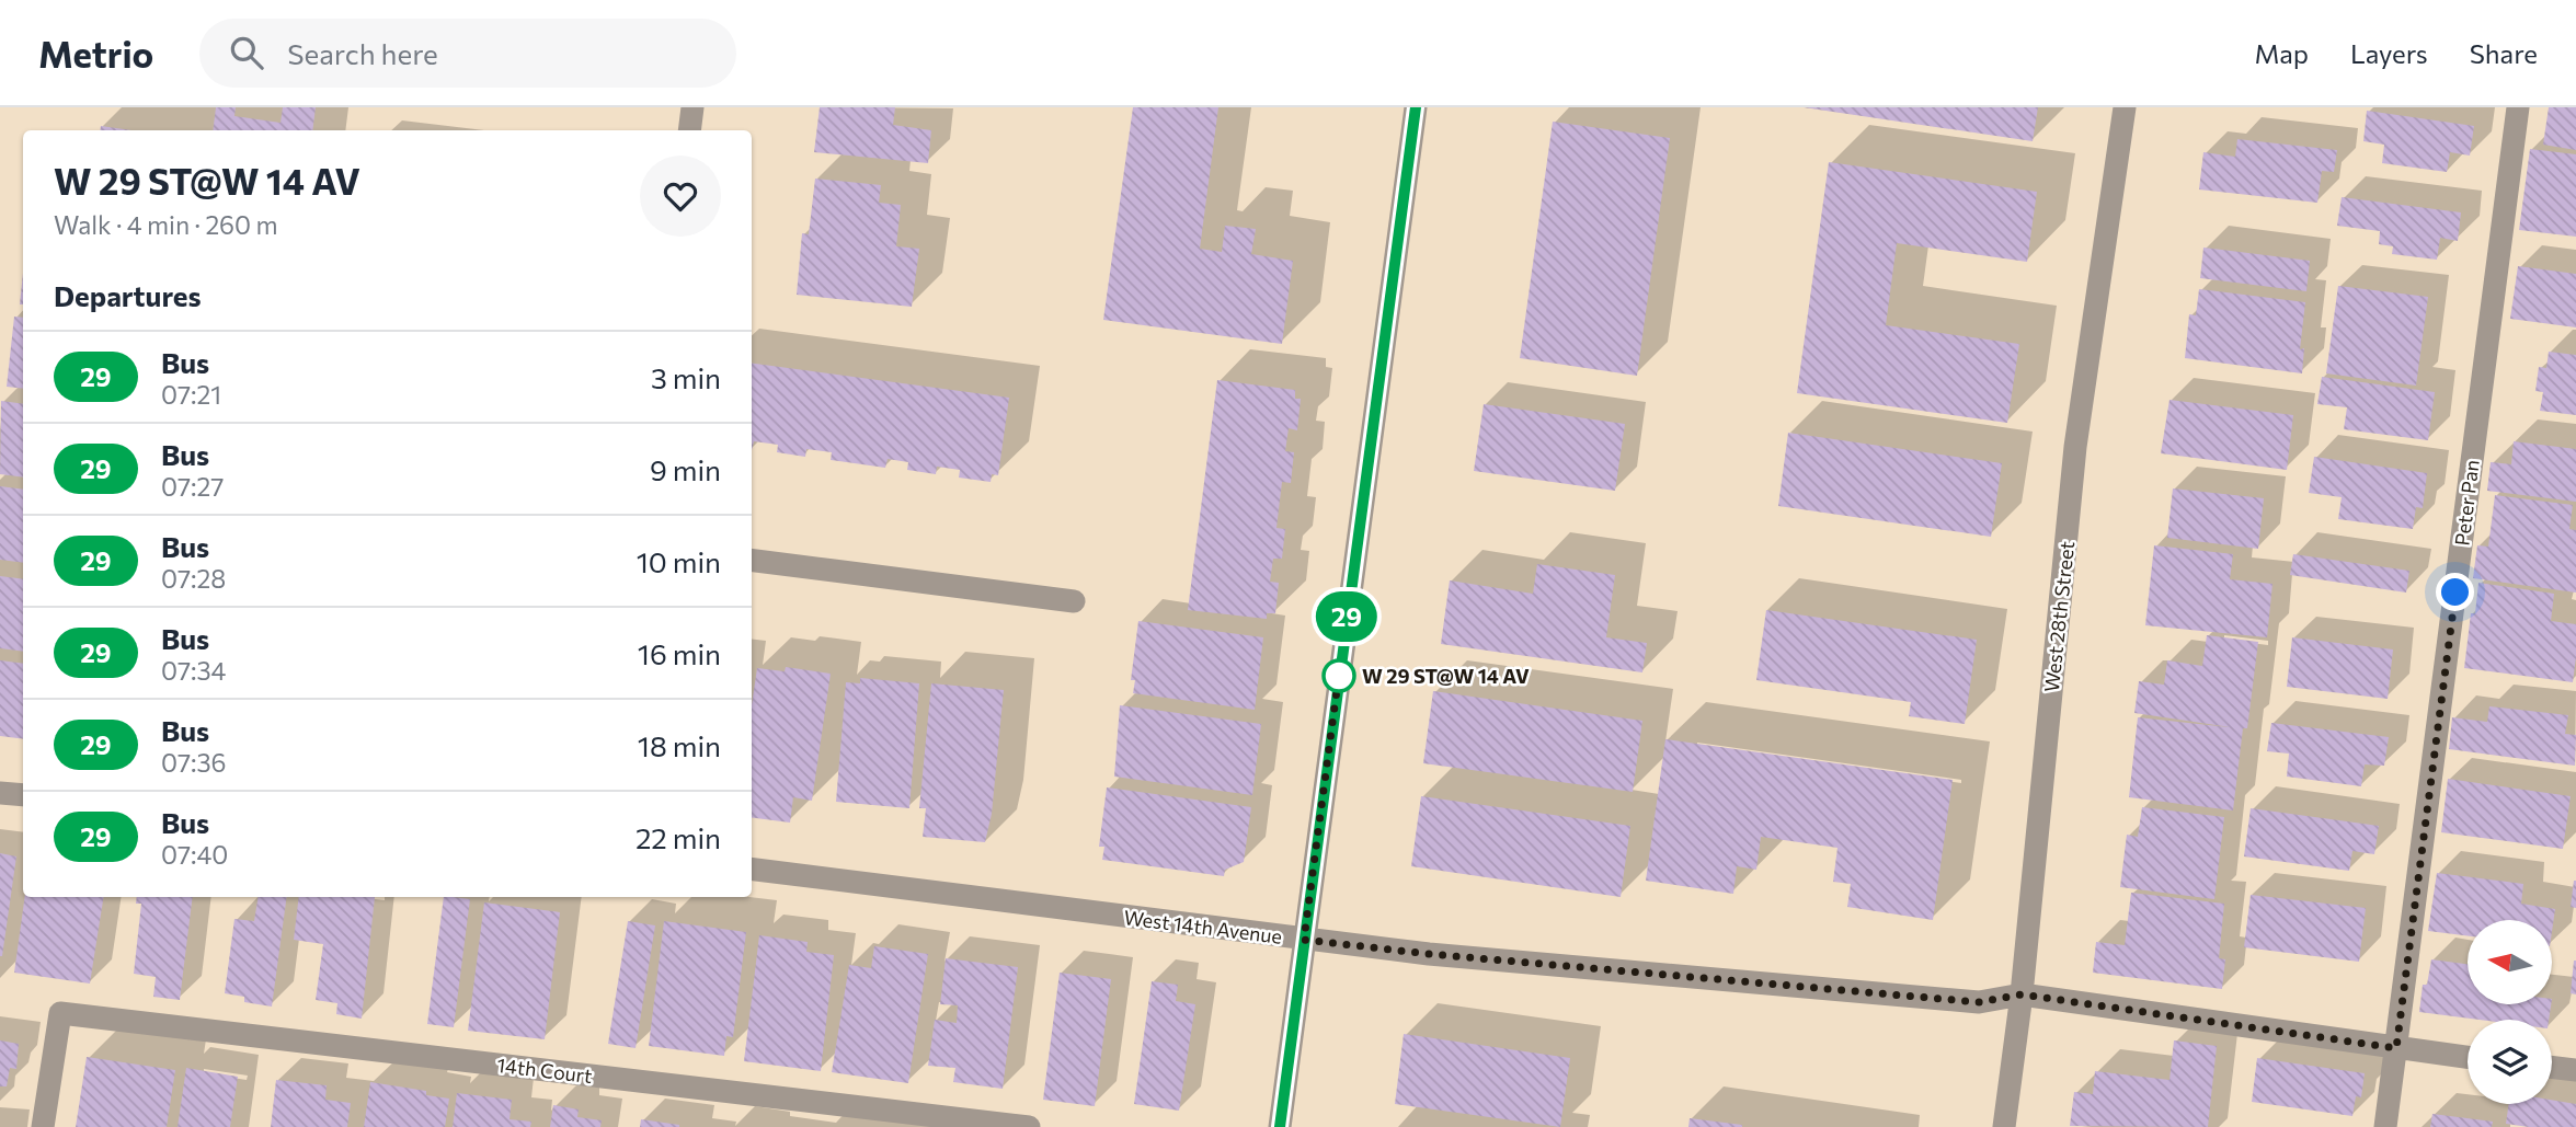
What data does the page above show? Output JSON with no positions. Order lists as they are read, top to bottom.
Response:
{
  "streets": {
    "street": [
      "Peter Pan",
      "West 28th Street",
      "West 14th Avenue",
      "14th Court"
    ]
  },
  "crossings": [
    ["Peter Pan", "West 14th Avenue"],
    ["West 28th Street", "West 14th Avenue"]
  ],
  "places": ["W 29 ST@W 14 AV"],
  "lines": ["bus line 29"],
  "north": "left",
  "page": {
    "header": "Metrio",
    "search": "Search here",
    "nav": ["Map", "Layers", "Share"],
    "on_map": "29",
    "heading": [
      ["W 29 ST@W 14 AV", "Walk · 4 min · 260 m"],
      "Departures"
    ],
    "list": [
      {
        "mark": "29",
        "name": "Bus",
        "note": "07:21",
        "value": "3 min"
      },
      {
        "mark": "29",
        "name": "Bus",
        "note": "07:27",
        "value": "9 min"
      },
      {
        "mark": "29",
        "name": "Bus",
        "note": "07:28",
        "value": "10 min"
      },
      {
        "mark": "29",
        "name": "Bus",
        "note": "07:34",
        "value": "16 min"
      },
      {
        "mark": "29",
        "name": "Bus",
        "note": "07:36",
        "value": "18 min"
      },
      {
        "mark": "29",
        "name": "Bus",
        "note": "07:40",
        "value": "22 min"
      }
    ]
  }
}
